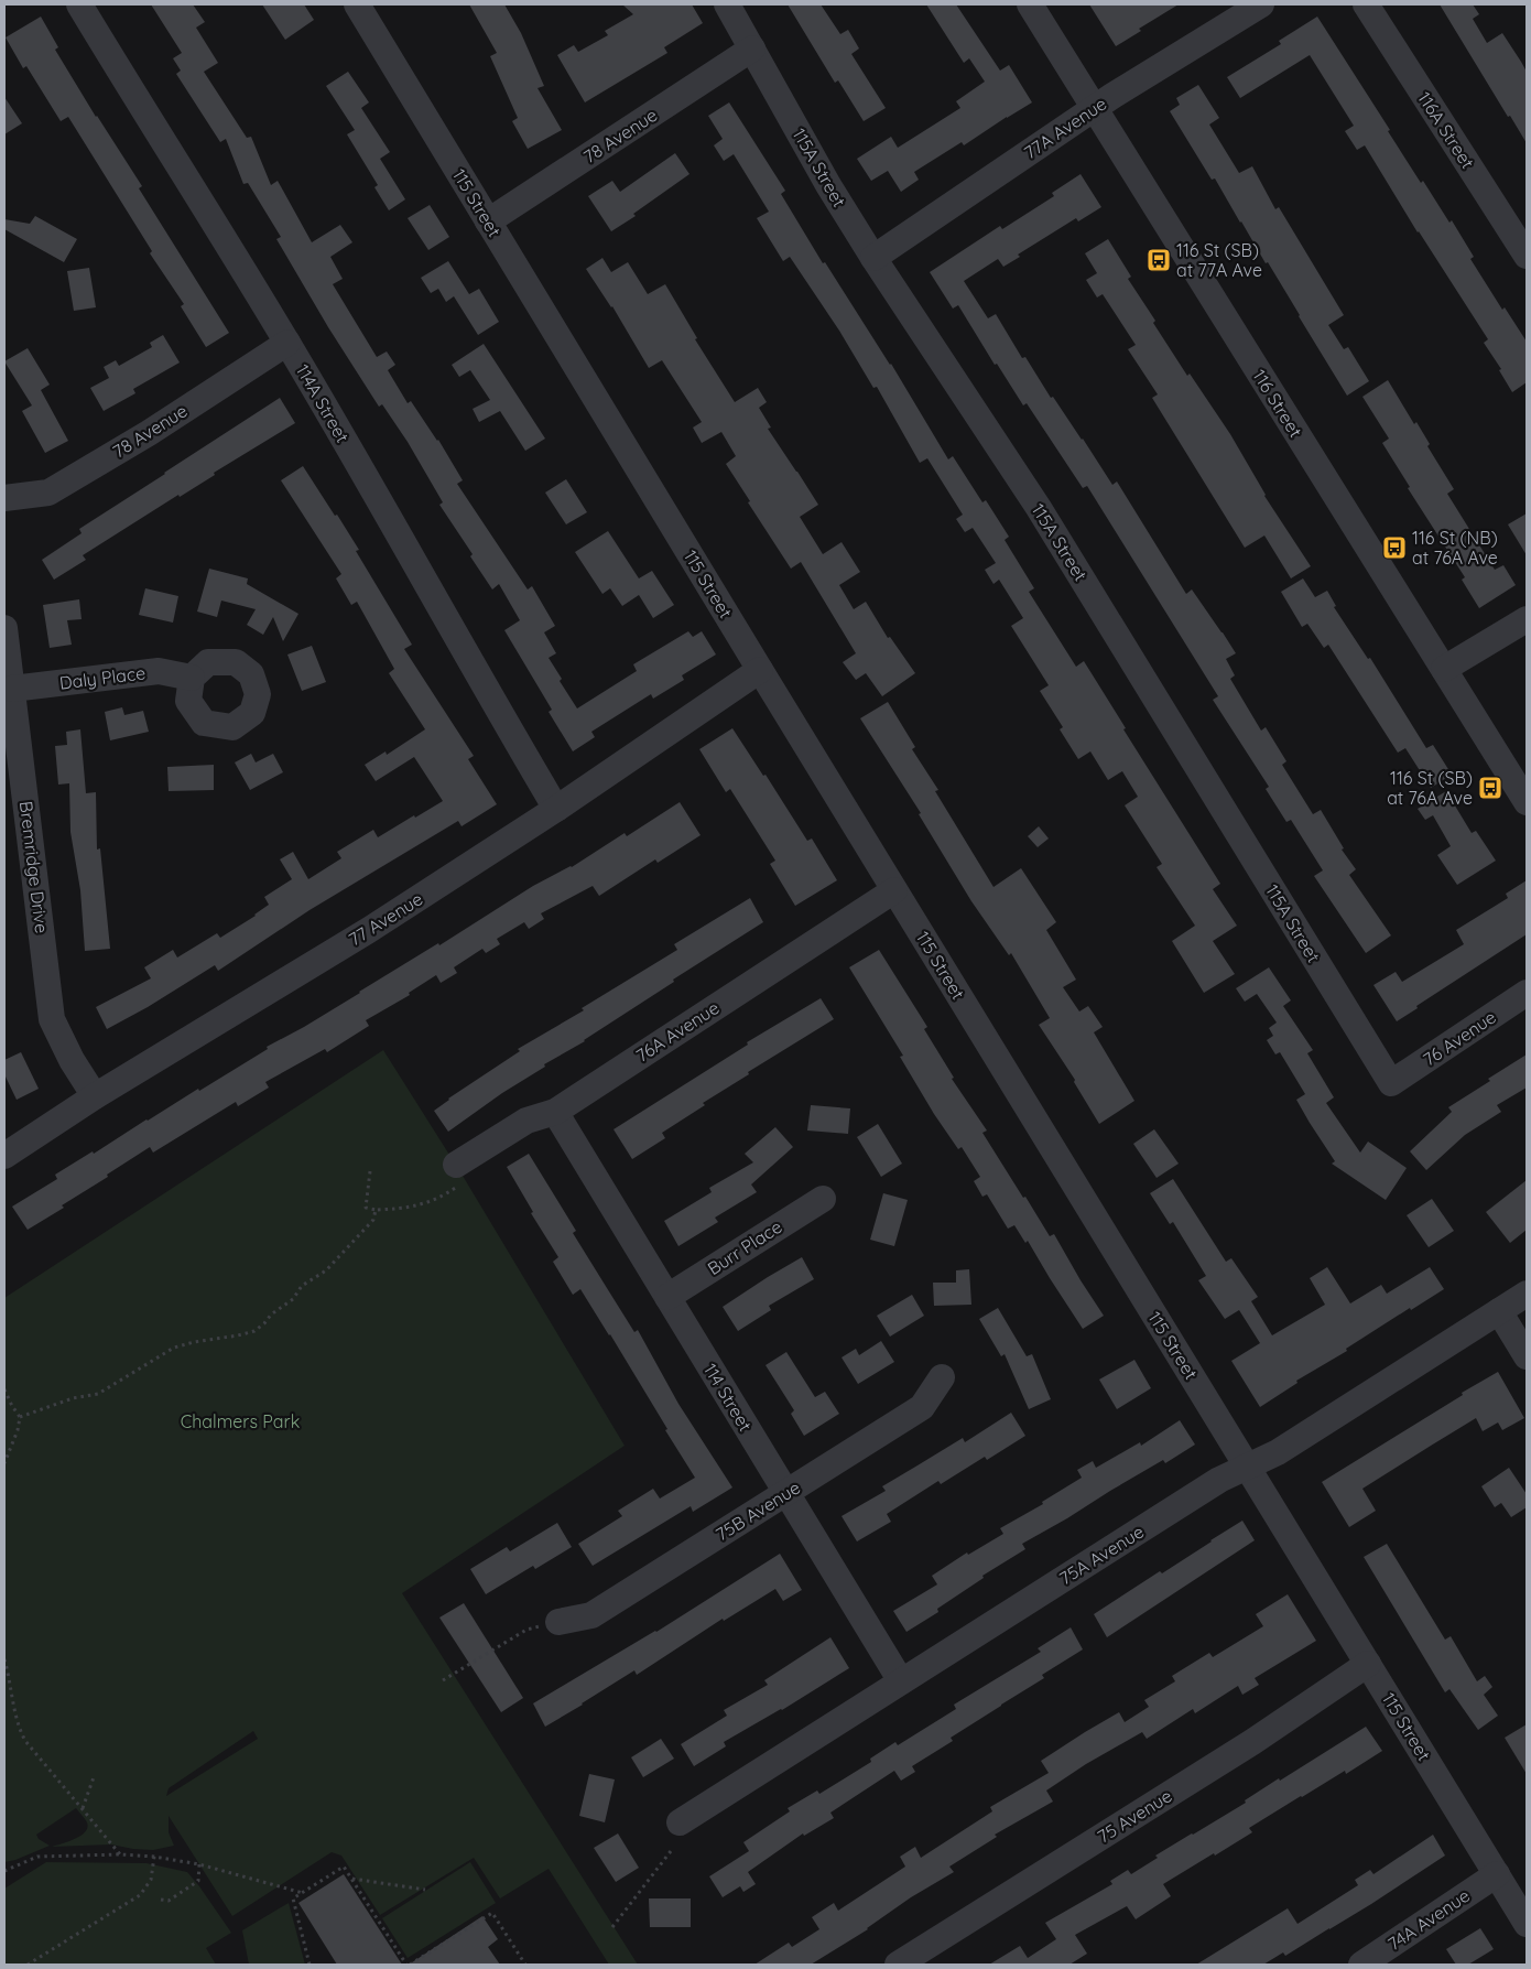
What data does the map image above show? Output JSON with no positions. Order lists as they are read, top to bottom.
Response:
{
  "streets": {
    "street": [
      "77A Avenue",
      "116A Street",
      "78 Avenue",
      "115A Street",
      "115 Street",
      "114A Street",
      "116 Street",
      "Daly Place",
      "Bremridge Drive",
      "77 Avenue",
      "76A Avenue",
      "76 Avenue",
      "Burr Place",
      "114 Street",
      "75B Avenue",
      "75A Avenue",
      "75 Avenue",
      "74A Avenue"
    ]
  },
  "crossings": [
    ["77A Avenue", "115A Street"],
    ["77A Avenue", "116 Street"],
    ["78 Avenue", "115A Street"],
    ["78 Avenue", "115 Street"],
    ["78 Avenue", "114A Street"],
    ["115A Street", "76 Avenue"],
    ["115 Street", "77 Avenue"],
    ["115 Street", "76A Avenue"],
    ["115 Street", "75A Avenue"],
    ["115 Street", "75 Avenue"],
    ["115 Street", "74A Avenue"],
    ["114A Street", "77 Avenue"],
    ["Daly Place", "Bremridge Drive"],
    ["Bremridge Drive", "77 Avenue"],
    ["76A Avenue", "114 Street"],
    ["Burr Place", "114 Street"],
    ["114 Street", "75B Avenue"],
    ["114 Street", "75A Avenue"]
  ],
  "parks": ["Chalmers Park"],
  "places": {
    "bus stop": ["116 St (SB) at 77A Ave", "116 St (NB) at 76A Ave", "116 St (SB) at 76A Ave"]
  }
}
